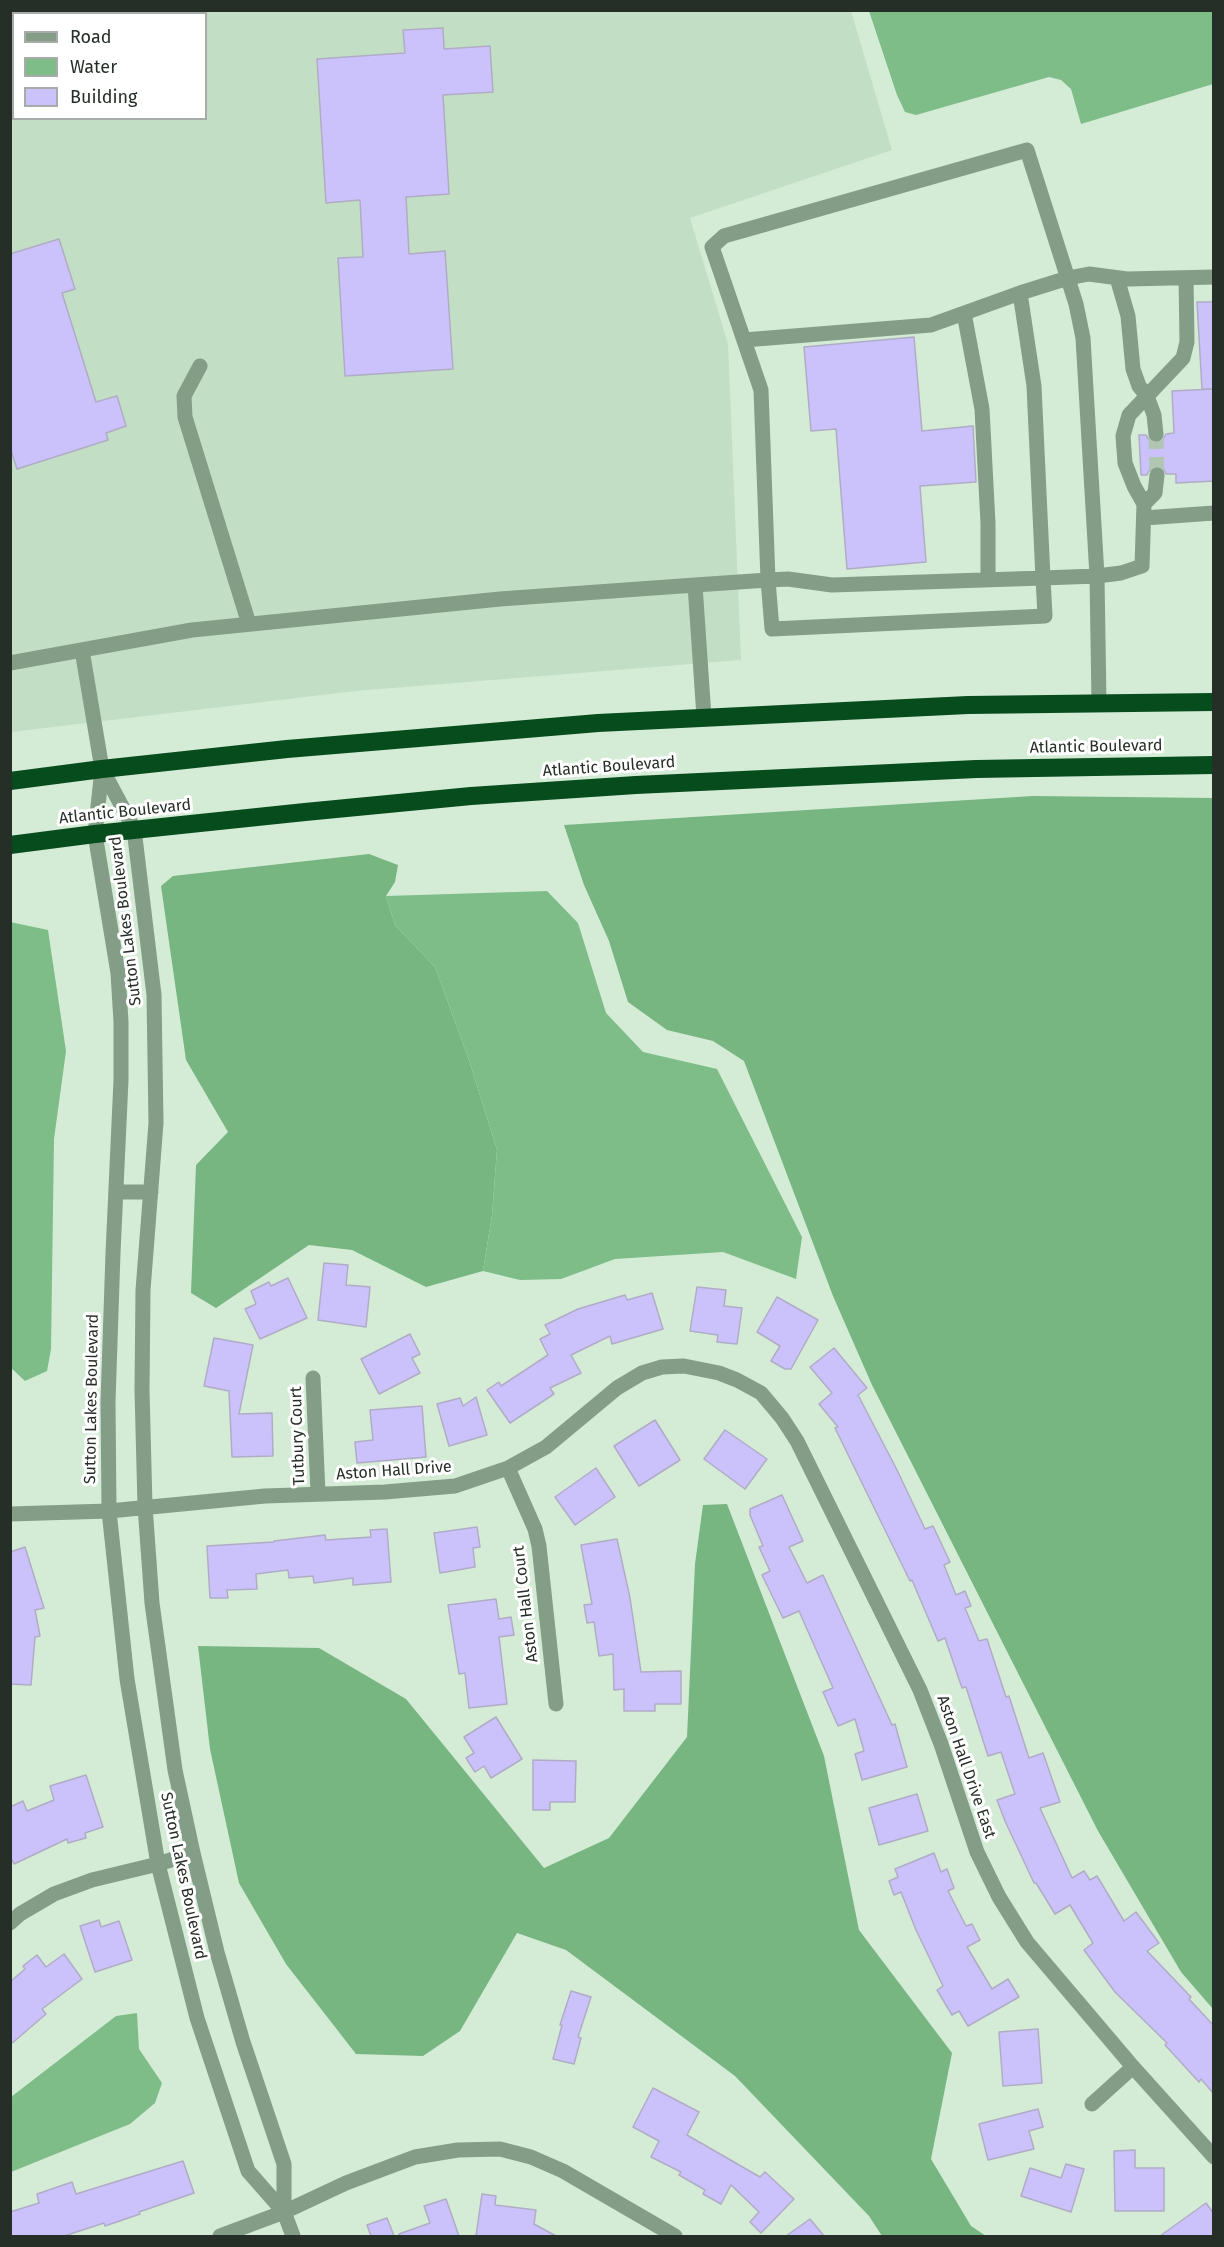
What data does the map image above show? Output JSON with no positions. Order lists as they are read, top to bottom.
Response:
{
  "streets": {
    "highway": ["Atlantic Boulevard"],
    "street": [
      "Sutton Lakes Boulevard",
      "Tutbury Court",
      "Aston Hall Drive",
      "Aston Hall Court",
      "Aston Hall Drive East"
    ]
  },
  "crossings": [
    ["Atlantic Boulevard", "Sutton Lakes Boulevard"],
    ["Sutton Lakes Boulevard", "Aston Hall Drive"],
    ["Tutbury Court", "Aston Hall Drive"],
    ["Aston Hall Drive", "Aston Hall Court"],
    ["Aston Hall Drive", "Aston Hall Drive East"]
  ],
  "legend": ["Road", "Water", "Building"]
}
